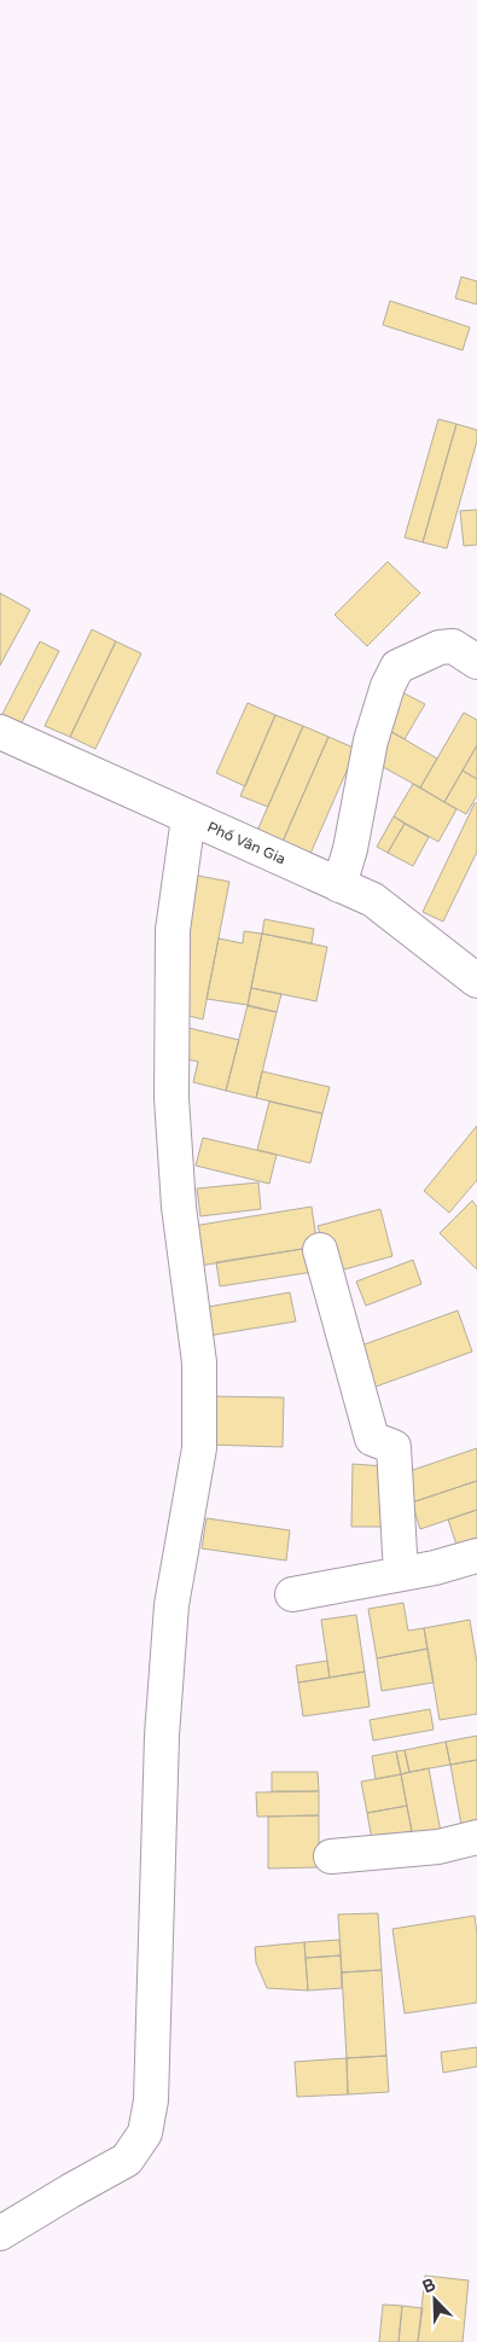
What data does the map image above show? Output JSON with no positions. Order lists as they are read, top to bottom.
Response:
{
  "streets": {
    "street": ["Phố Vân Gia"]
  },
  "north": "top left"
}
